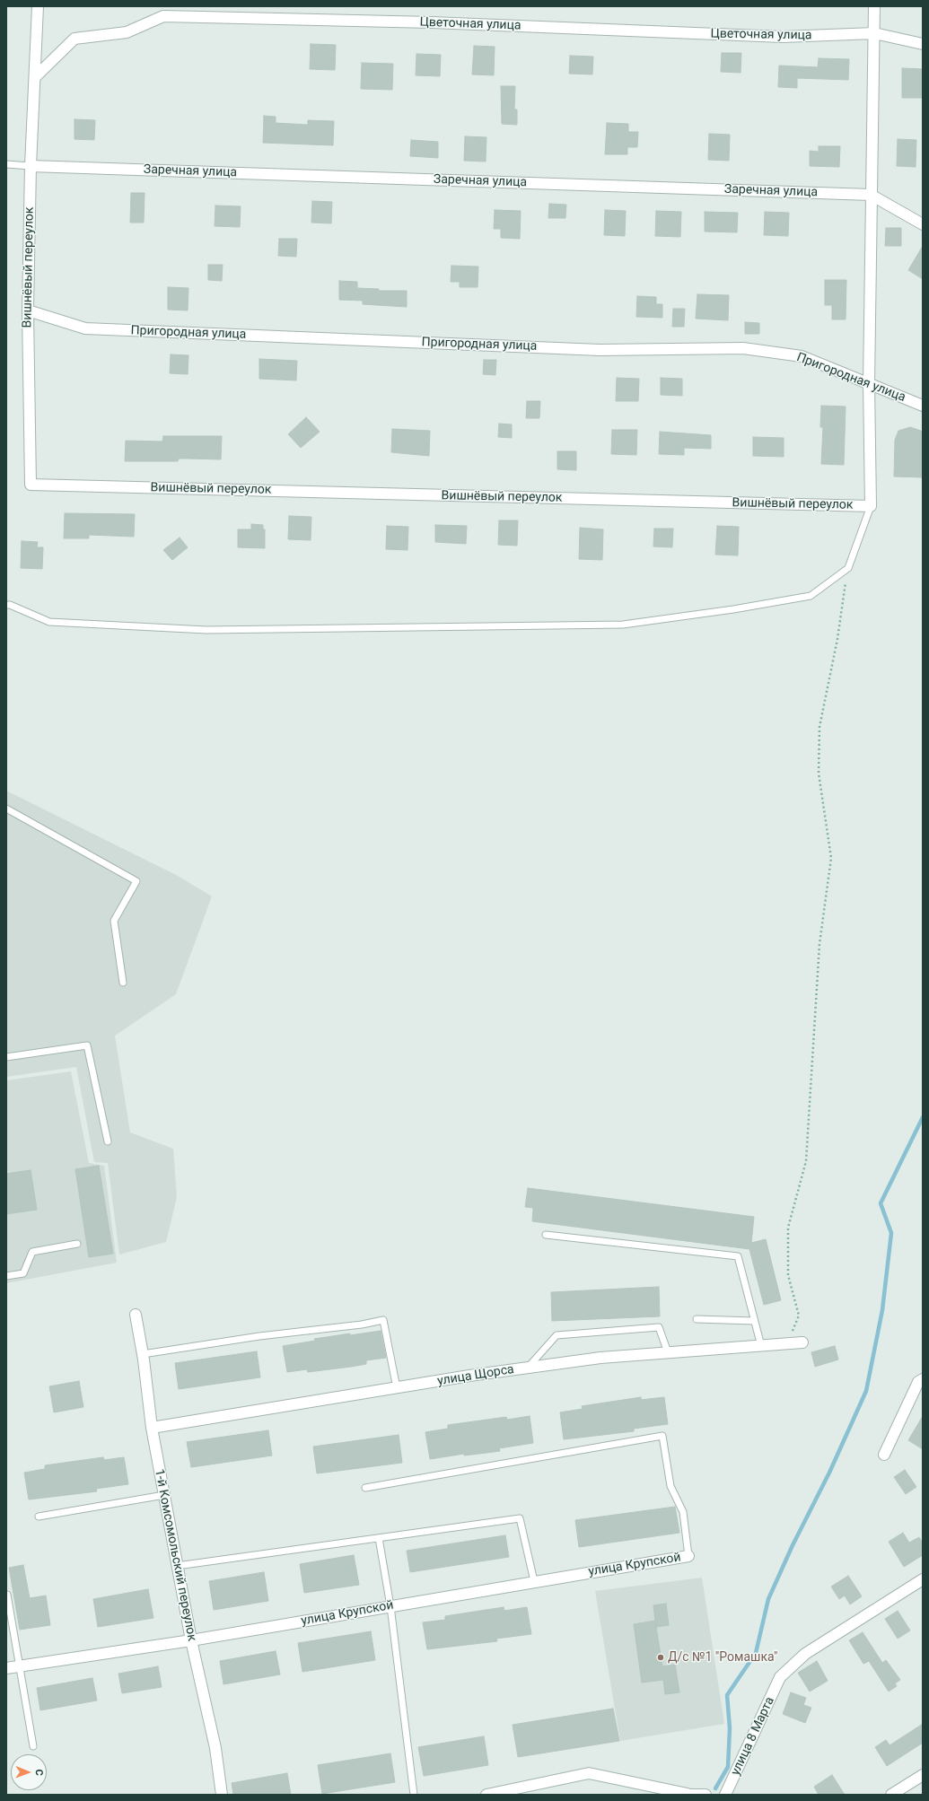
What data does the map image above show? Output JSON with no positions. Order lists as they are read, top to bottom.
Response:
{
  "streets": {
    "street": [
      "Цветочная улица",
      "Заречная улица",
      "Вишнёвый переулок",
      "Пригородная улица",
      "улица Щорса",
      "1-й Комсомольский переулок",
      "улица Крупской",
      "улица 8 Марта"
    ]
  },
  "crossings": [
    ["Цветочная улица", "Вишнёвый переулок"],
    ["Заречная улица", "Вишнёвый переулок"],
    ["Вишнёвый переулок", "Пригородная улица"],
    ["улица Щорса", "1-й Комсомольский переулок"],
    ["1-й Комсомольский переулок", "улица Крупской"]
  ],
  "places": ["Д/с №1 \"Ромашка\""],
  "north": "right"
}
